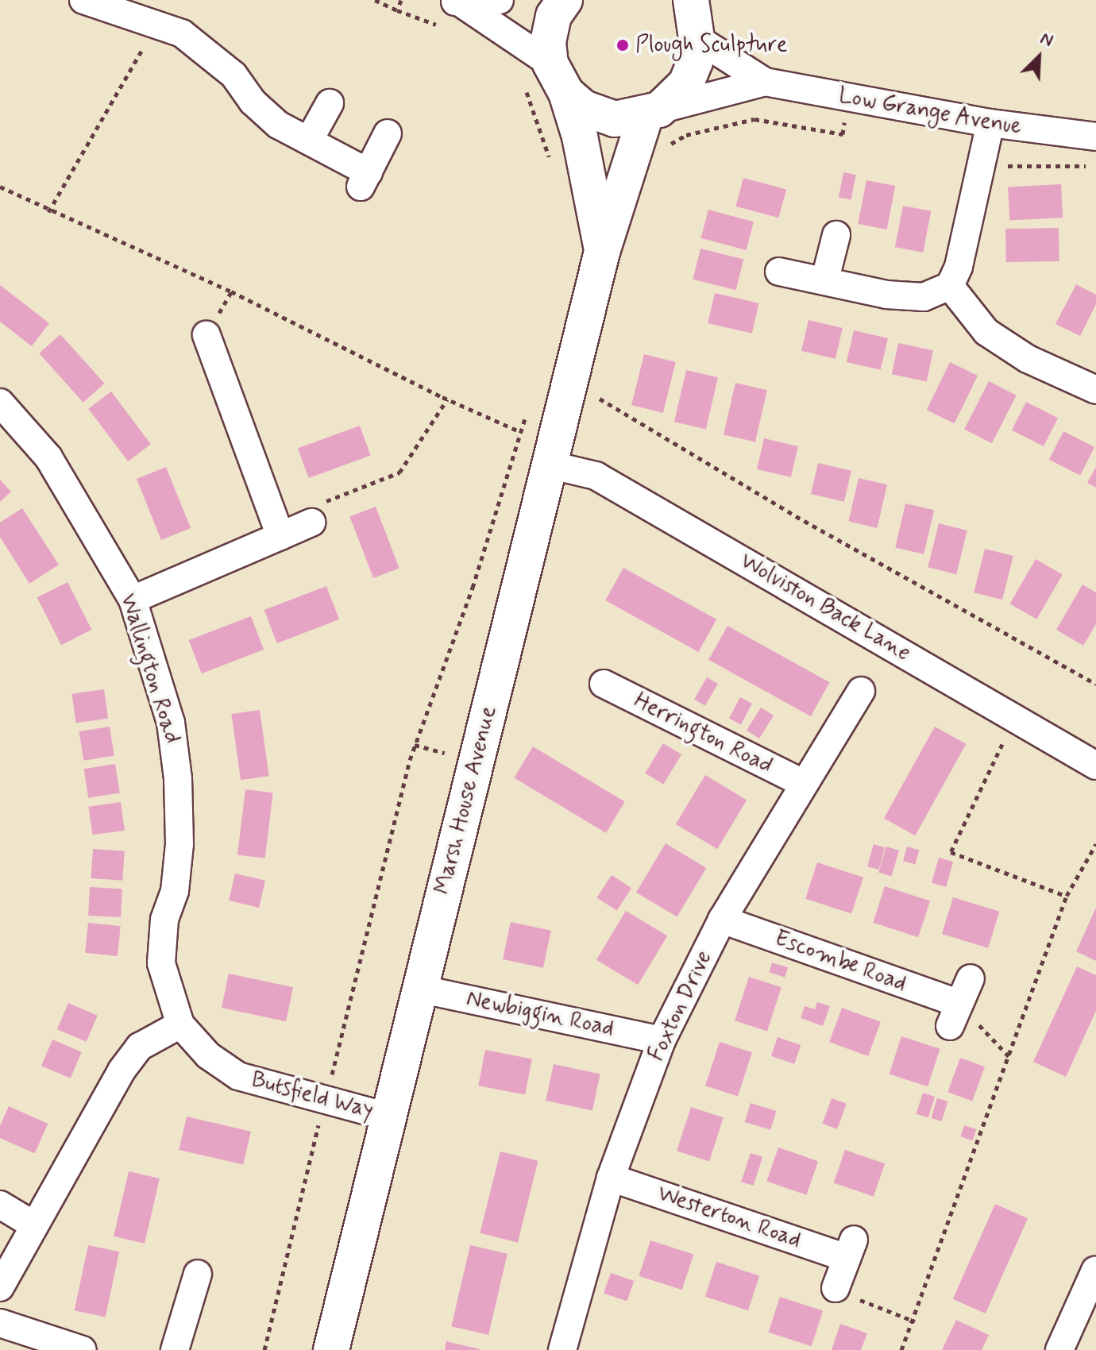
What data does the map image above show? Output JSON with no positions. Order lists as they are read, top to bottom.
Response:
{
  "streets": {
    "street": [
      "Low Grange Avenue",
      "Wolviston Back Lane",
      "Wallington Road",
      "Herrington Road",
      "Marsh House Avenue",
      "Escombe Road",
      "Foxton Drive",
      "Newbiggin Road",
      "Butsfield Way",
      "Westerton Road"
    ]
  },
  "crossings": [
    ["Low Grange Avenue", "Marsh House Avenue"],
    ["Wolviston Back Lane", "Marsh House Avenue"],
    ["Wallington Road", "Butsfield Way"],
    ["Herrington Road", "Foxton Drive"],
    ["Marsh House Avenue", "Newbiggin Road"],
    ["Marsh House Avenue", "Butsfield Way"],
    ["Escombe Road", "Foxton Drive"],
    ["Foxton Drive", "Newbiggin Road"],
    ["Foxton Drive", "Westerton Road"]
  ],
  "places": ["Plough Sculpture"],
  "north": "top right"
}
